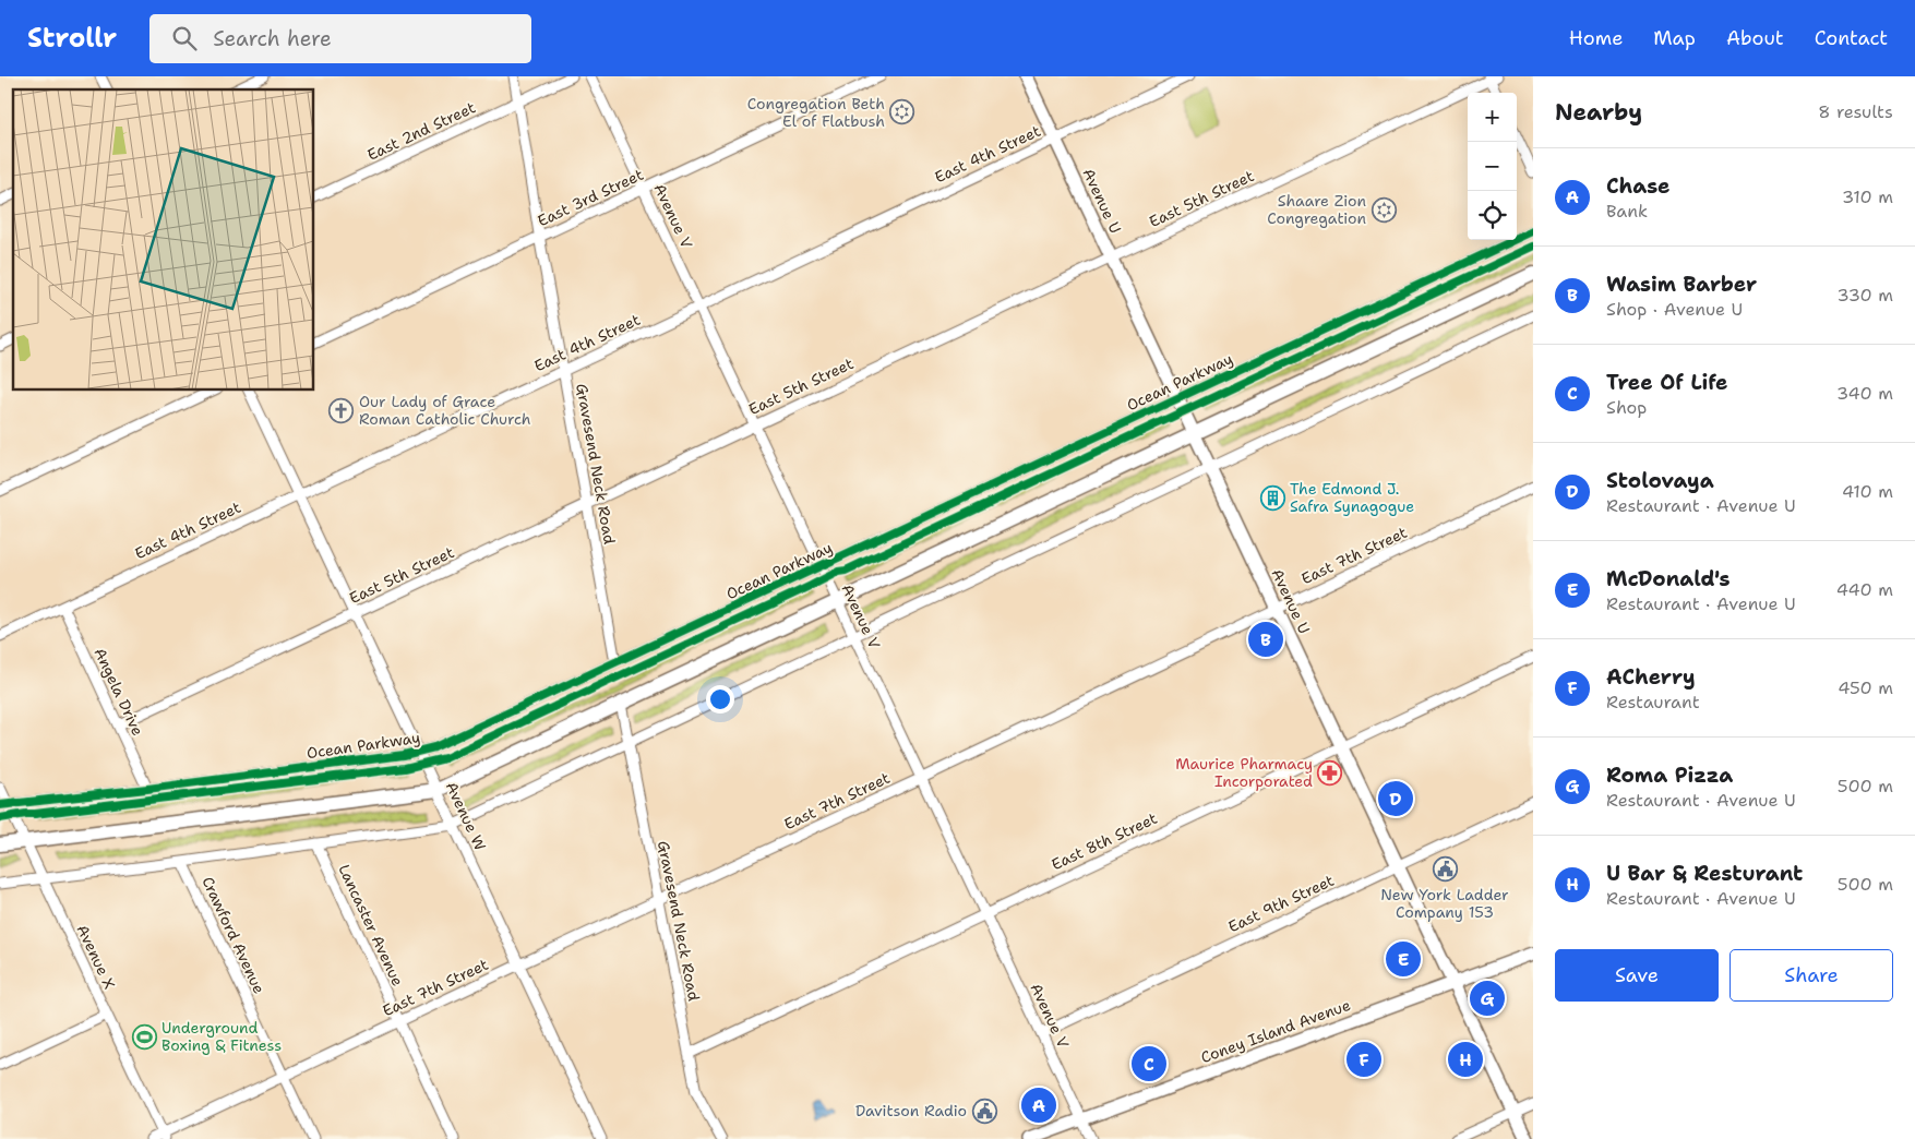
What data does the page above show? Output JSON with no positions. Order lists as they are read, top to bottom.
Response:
{
  "streets": {
    "main road": ["Avenue U", "Coney Island Avenue"],
    "street": [
      "East 2nd Street",
      "East 4th Street",
      "East 3rd Street",
      "East 5th Street",
      "Avenue V",
      "Ocean Parkway",
      "Gravesend Neck Road",
      "East 7th Street",
      "Angela Drive",
      "Avenue W",
      "East 8th Street",
      "East 9th Street",
      "Lancaster Avenue",
      "Crawford Avenue",
      "Avenue X"
    ]
  },
  "crossings": [
    ["East 2nd Street", "Gravesend Neck Road"],
    ["East 4th Street", "Avenue U"],
    ["East 4th Street", "Avenue V"],
    ["East 4th Street", "Gravesend Neck Road"],
    ["East 4th Street", "Angela Drive"],
    ["East 4th Street", "Avenue W"],
    ["East 3rd Street", "Avenue V"],
    ["East 3rd Street", "Gravesend Neck Road"],
    ["East 5th Street", "Avenue U"],
    ["East 5th Street", "Avenue V"],
    ["East 5th Street", "Gravesend Neck Road"],
    ["East 5th Street", "Angela Drive"],
    ["East 5th Street", "Avenue W"],
    ["Avenue U", "Ocean Parkway"],
    ["Avenue U", "East 7th Street"],
    ["Avenue U", "East 8th Street"],
    ["Avenue U", "East 9th Street"],
    ["Avenue U", "Coney Island Avenue"],
    ["Avenue V", "Ocean Parkway"],
    ["Avenue V", "East 7th Street"],
    ["Avenue V", "East 8th Street"],
    ["Avenue V", "East 9th Street"],
    ["Avenue V", "Coney Island Avenue"],
    ["Ocean Parkway", "Gravesend Neck Road"],
    ["Ocean Parkway", "Angela Drive"],
    ["Ocean Parkway", "Avenue W"],
    ["Ocean Parkway", "Avenue X"],
    ["Gravesend Neck Road", "East 7th Street"],
    ["Gravesend Neck Road", "East 8th Street"],
    ["East 7th Street", "Avenue W"],
    ["East 7th Street", "Lancaster Avenue"],
    ["East 7th Street", "Crawford Avenue"],
    ["East 7th Street", "Avenue X"]
  ],
  "places": {
    "synagogue": ["Congregation Beth El of Flatbush", "Shaare Zion Congregation"],
    "church": ["Our Lady of Grace Roman Catholic Church"],
    "building": ["The Edmond J. Safra Synagogue"],
    "pharmacy": ["Maurice Pharmacy Incorporated"],
    "public building": ["New York Ladder Company 153", "Davitson Radio"],
    "sports": ["Underground Boxing & Fitness"]
  },
  "page": {
    "header": "Strollr",
    "search": "Search here",
    "nav": [
      "Home",
      "Map",
      "About",
      "Contact"
    ],
    "heading": ["Nearby", "8 results"],
    "map_buttons": ["+", "−"],
    "list": [
      {
        "mark": "A",
        "name": "Chase",
        "note": "Bank",
        "value": "310 m"
      },
      {
        "mark": "B",
        "name": "Wasim Barber",
        "note": "Shop · Avenue U",
        "value": "330 m"
      },
      {
        "mark": "C",
        "name": "Tree Of Life",
        "note": "Shop",
        "value": "340 m"
      },
      {
        "mark": "D",
        "name": "Stolovaya",
        "note": "Restaurant · Avenue U",
        "value": "410 m"
      },
      {
        "mark": "E",
        "name": "McDonald's",
        "note": "Restaurant · Avenue U",
        "value": "440 m"
      },
      {
        "mark": "F",
        "name": "ACherry",
        "note": "Restaurant",
        "value": "450 m"
      },
      {
        "mark": "G",
        "name": "Roma Pizza",
        "note": "Restaurant · Avenue U",
        "value": "500 m"
      },
      {
        "mark": "H",
        "name": "U Bar & Resturant",
        "note": "Restaurant · Avenue U",
        "value": "500 m"
      }
    ],
    "pins": [
      "B",
      "D",
      "E",
      "G",
      "F",
      "H",
      "C",
      "A"
    ],
    "buttons": ["Save", "Share"]
  }
}
